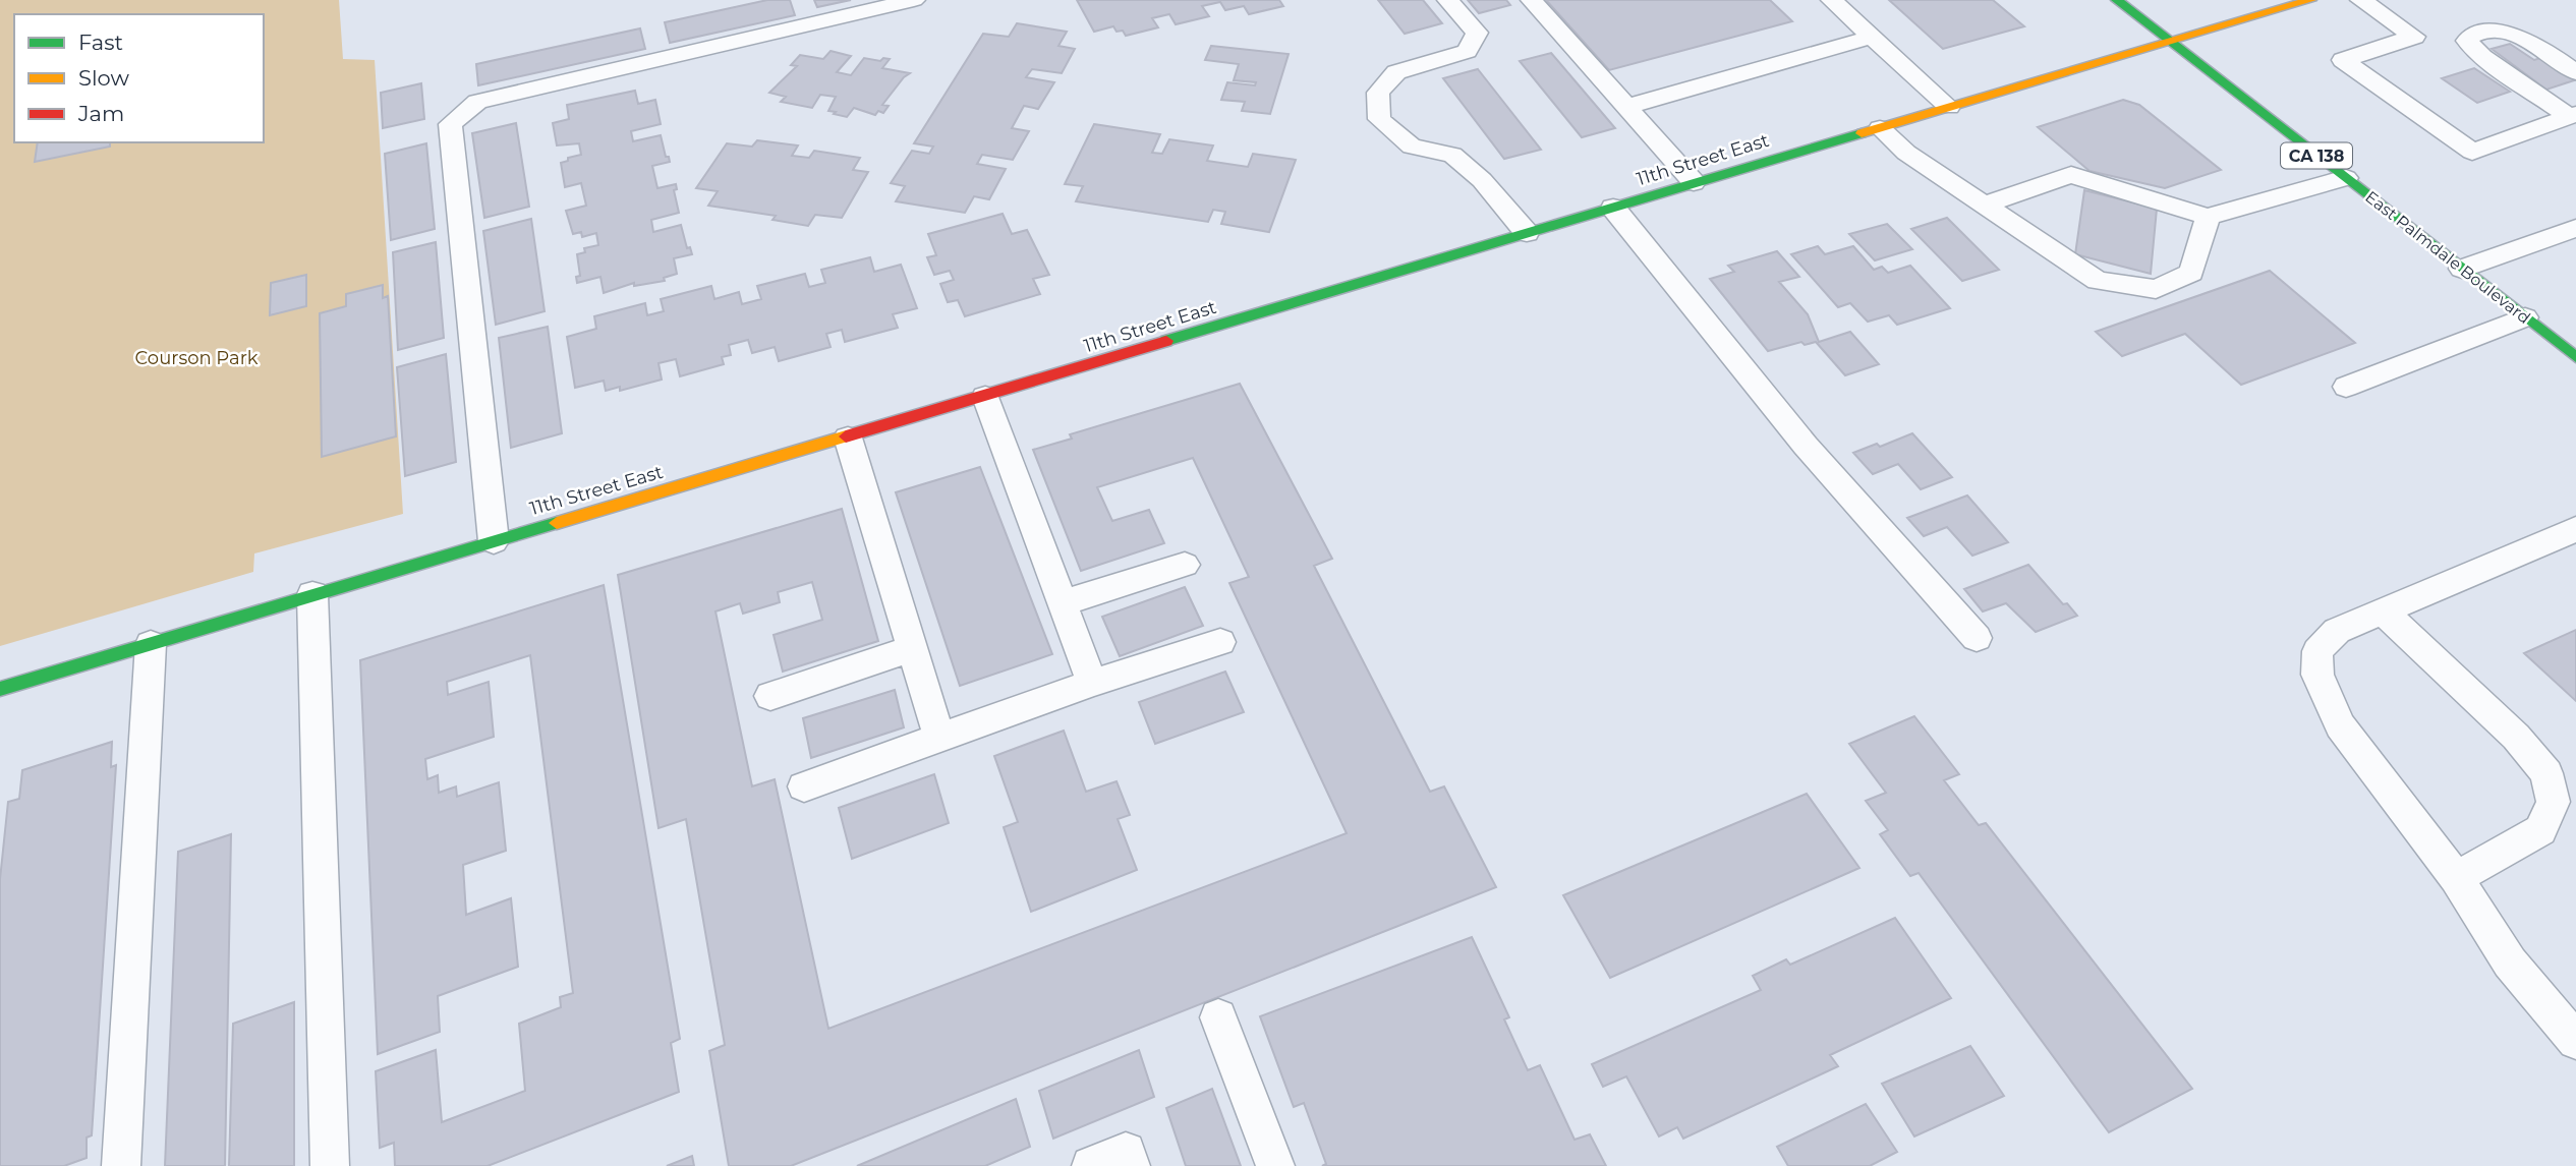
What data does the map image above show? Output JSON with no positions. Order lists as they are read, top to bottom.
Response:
{
  "streets": {
    "main road": ["CA 138", "11th Street East", "East Palmdale Boulevard"]
  },
  "crossings": [
    ["11th Street East", "East Palmdale Boulevard"]
  ],
  "parks": ["Courson Park"],
  "legend": ["Fast", "Slow", "Jam"]
}
